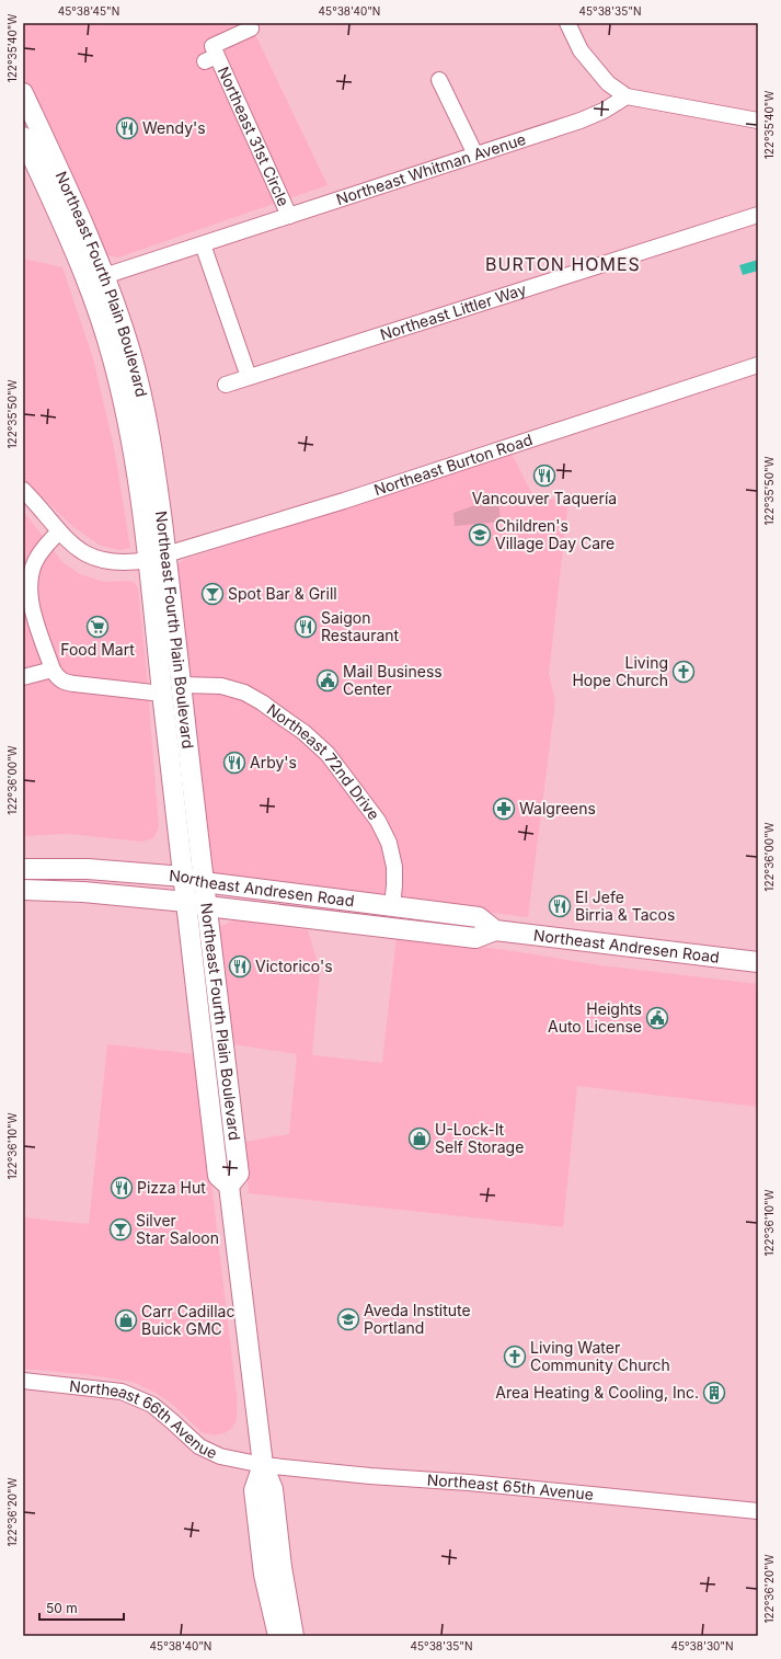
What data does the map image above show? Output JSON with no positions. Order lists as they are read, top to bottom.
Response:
{
  "streets": {
    "main road": ["Northeast Fourth Plain Boulevard", "Northeast Andresen Road"],
    "street": [
      "Northeast 31st Circle",
      "Northeast Whitman Avenue",
      "Northeast Littler Way",
      "Northeast Burton Road",
      "Northeast 72nd Drive",
      "Northeast 66th Avenue",
      "Northeast 65th Avenue"
    ]
  },
  "crossings": [
    ["Northeast 31st Circle", "Northeast Whitman Avenue"],
    ["Northeast Whitman Avenue", "Northeast Fourth Plain Boulevard"],
    ["Northeast Fourth Plain Boulevard", "Northeast Burton Road"],
    ["Northeast Fourth Plain Boulevard", "Northeast 72nd Drive"],
    ["Northeast Fourth Plain Boulevard", "Northeast Andresen Road"],
    ["Northeast Fourth Plain Boulevard", "Northeast 66th Avenue"],
    ["Northeast Fourth Plain Boulevard", "Northeast 65th Avenue"],
    ["Northeast 72nd Drive", "Northeast Andresen Road"],
    ["Northeast 66th Avenue", "Northeast 65th Avenue"]
  ],
  "districts": ["BURTON HOMES"],
  "places": {
    "restaurant": [
      "Wendy's",
      "Vancouver Taquería",
      "Saigon Restaurant",
      "Arby's",
      "El Jefe Birria & Tacos",
      "Victorico's",
      "Pizza Hut"
    ],
    "school or university": ["Children's Village Day Care", "Aveda Institute Portland"],
    "bar": ["Spot Bar & Grill", "Silver Star Saloon"],
    "supermarket": ["Food Mart"],
    "church": ["Living Hope Church", "Living Water Community Church"],
    "public building": ["Mail Business Center", "Heights Auto License"],
    "pharmacy": ["Walgreens"],
    "shop": ["U-Lock-It Self Storage", "Carr Cadillac Buick GMC"],
    "building": ["Area Heating & Cooling, Inc."]
  },
  "scale_bar": "50 m",
  "coordinates": [
    "45°38'45\"N",
    "45°38'40\"N",
    "45°38'35\"N",
    "122°35'40\"W",
    "122°35'50\"W",
    "122°36'00\"W",
    "122°36'10\"W",
    "122°36'20\"W",
    "45°38'30\"N"
  ]
}
